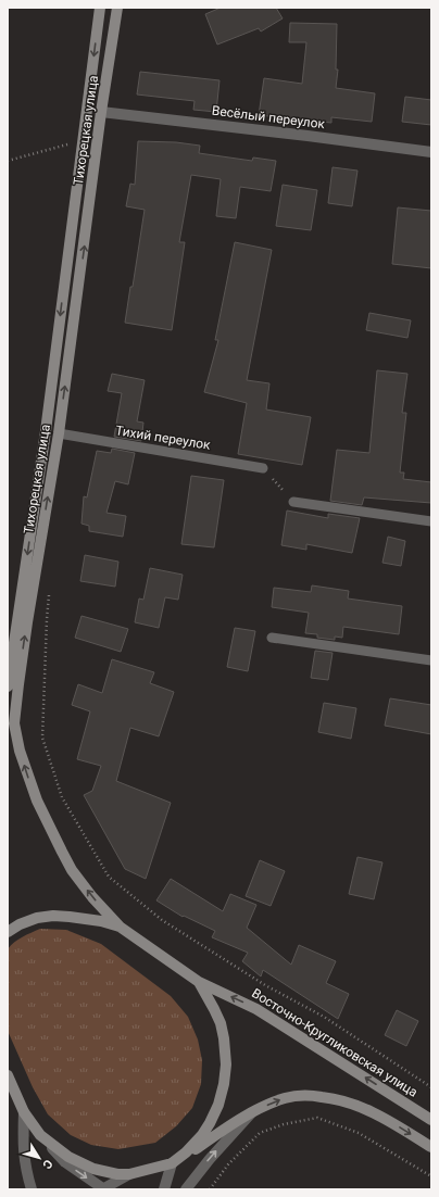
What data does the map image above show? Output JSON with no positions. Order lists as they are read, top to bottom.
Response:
{
  "streets": {
    "main road": ["Тихорецкая улица", "Восточно-Кругликовская улица"],
    "street": ["Весёлый переулок"],
    "lane": ["Тихий переулок"]
  },
  "crossings": [
    ["Весёлый переулок", "Тихорецкая улица"],
    ["Тихорецкая улица", "Тихий переулок"],
    ["Тихорецкая улица", "Восточно-Кругликовская улица"]
  ],
  "one_way": ["Восточно-Кругликовская улица"],
  "north": "bottom right"
}
